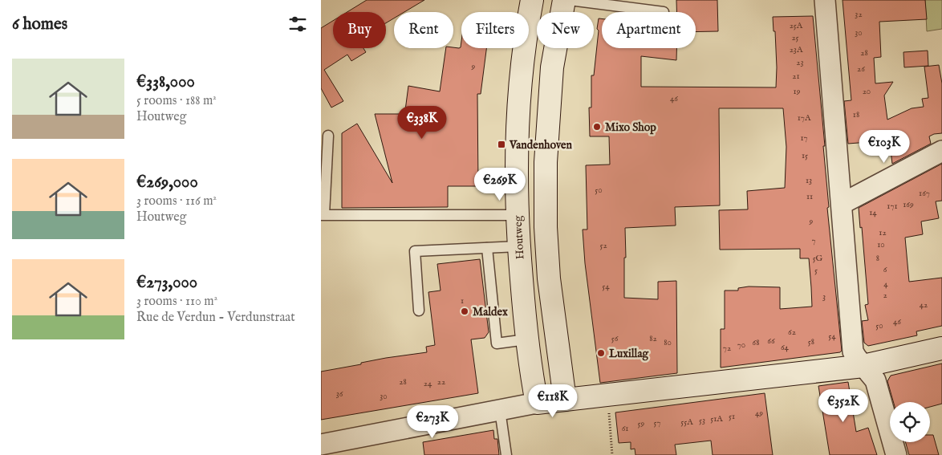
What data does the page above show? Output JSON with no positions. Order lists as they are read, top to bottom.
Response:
{
  "streets": {
    "main road": ["Houtweg"]
  },
  "places": {
    "other": ["Mixo Shop", "Maldex", "Luxillag"],
    "transit": ["Vandenhoven"]
  },
  "house_numbers": [
    "32",
    "25A",
    "30",
    "25",
    "23A",
    "28",
    "23",
    "9",
    "26",
    "21",
    "19",
    "20",
    "46",
    "18",
    "17A",
    "17",
    "15",
    "13",
    "50",
    "167",
    "11",
    "169",
    "171",
    "14",
    "9",
    "12",
    "7",
    "10",
    "52",
    "5G",
    "8",
    "6",
    "5",
    "4",
    "54",
    "2",
    "3",
    "1",
    "42",
    "46",
    "50",
    "62",
    "54",
    "56",
    "82",
    "66",
    "58",
    "80",
    "68",
    "70",
    "64",
    "72",
    "28",
    "22",
    "24",
    "36",
    "30",
    "49",
    "51",
    "51A",
    "53",
    "55A",
    "57",
    "59",
    "61"
  ],
  "page": {
    "heading": "6 homes",
    "chip": [
      "Buy",
      "Rent",
      "Filters",
      "New",
      "Apartment"
    ],
    "list": [
      {
        "name": "€338,000",
        "note": "5 rooms · 188 m² · Houtweg"
      },
      {
        "name": "€269,000",
        "note": "3 rooms · 116 m² · Houtweg"
      },
      {
        "name": "€273,000",
        "note": "3 rooms · 110 m² · Rue de Verdun - Verdunstraat"
      }
    ],
    "price": [
      "€338K",
      "€103K",
      "€269K",
      "€118K",
      "€352K",
      "€273K"
    ]
  }
}
